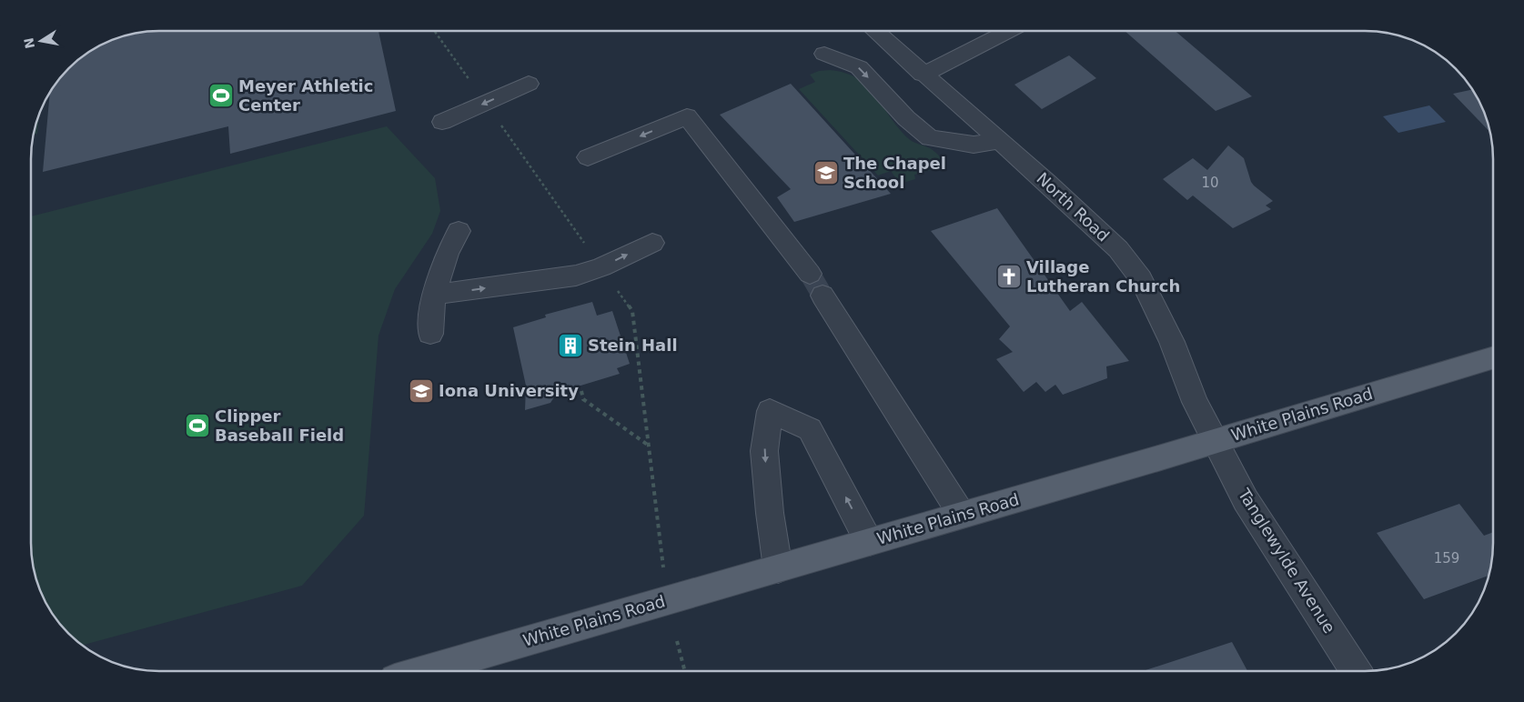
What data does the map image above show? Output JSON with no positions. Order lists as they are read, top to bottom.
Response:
{
  "streets": {
    "main road": ["White Plains Road"],
    "street": ["North Road", "Tanglewylde Avenue"]
  },
  "crossings": [
    ["North Road", "White Plains Road"],
    ["North Road", "Tanglewylde Avenue"],
    ["White Plains Road", "Tanglewylde Avenue"]
  ],
  "places": {
    "sports": ["Meyer Athletic Center", "Clipper Baseball Field"],
    "school or university": ["The Chapel School", "Iona University"],
    "church": ["Village Lutheran Church"],
    "building": ["Stein Hall"]
  },
  "house_numbers": ["10", "159"],
  "north": "left"
}
